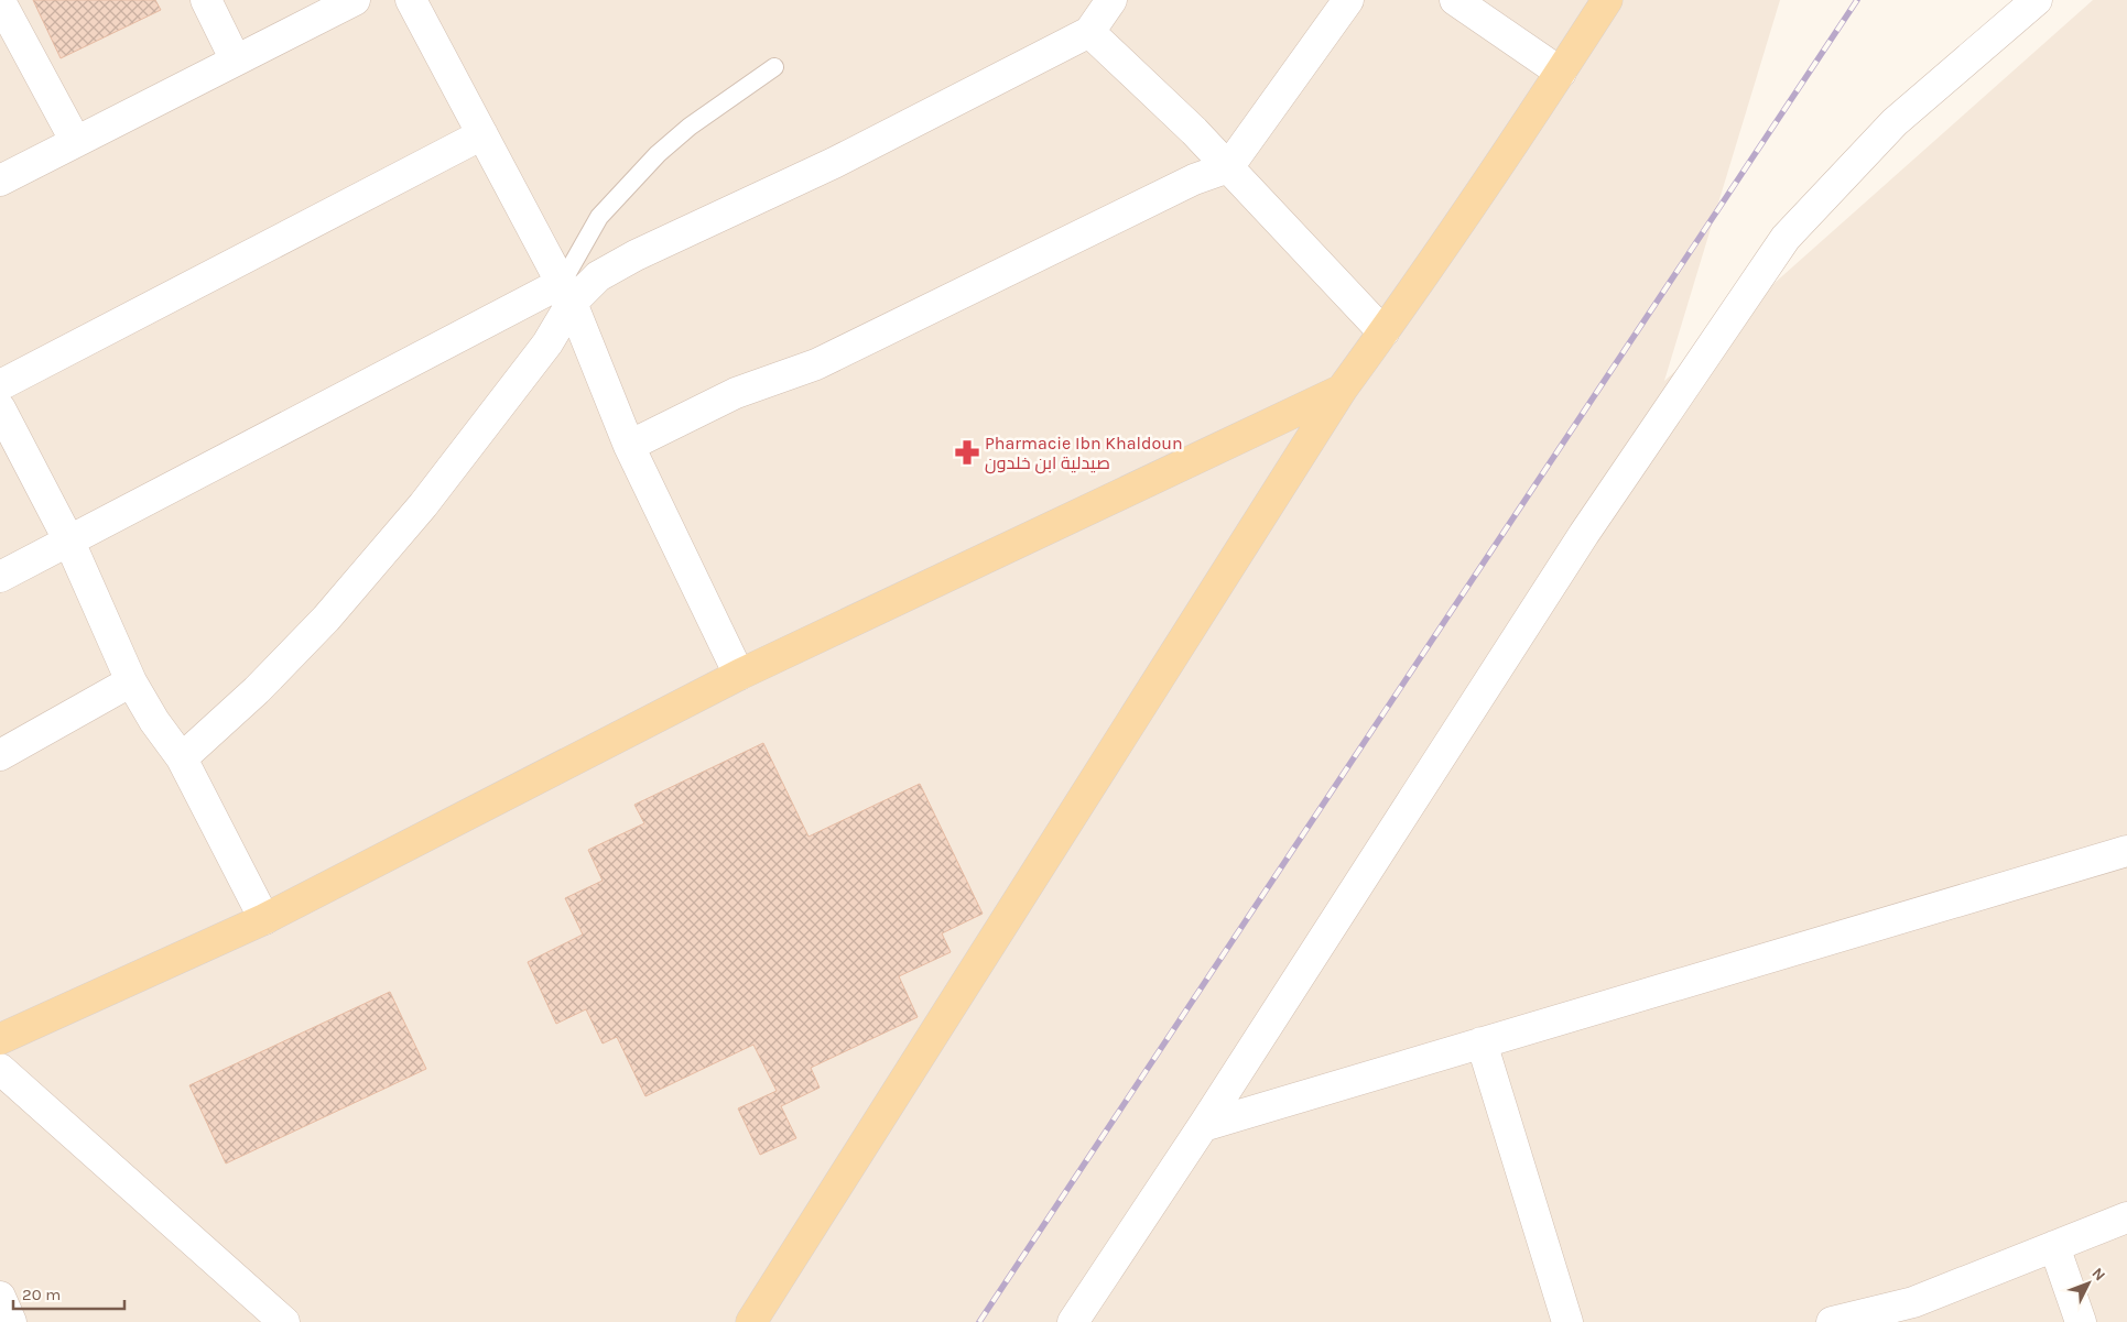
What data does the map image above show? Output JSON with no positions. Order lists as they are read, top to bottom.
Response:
{
  "places": {
    "pharmacy": ["Pharmacie Ibn Khaldoun صيدلية ابن خلدون"]
  },
  "scale_bar": "20 m",
  "north": "top right"
}
